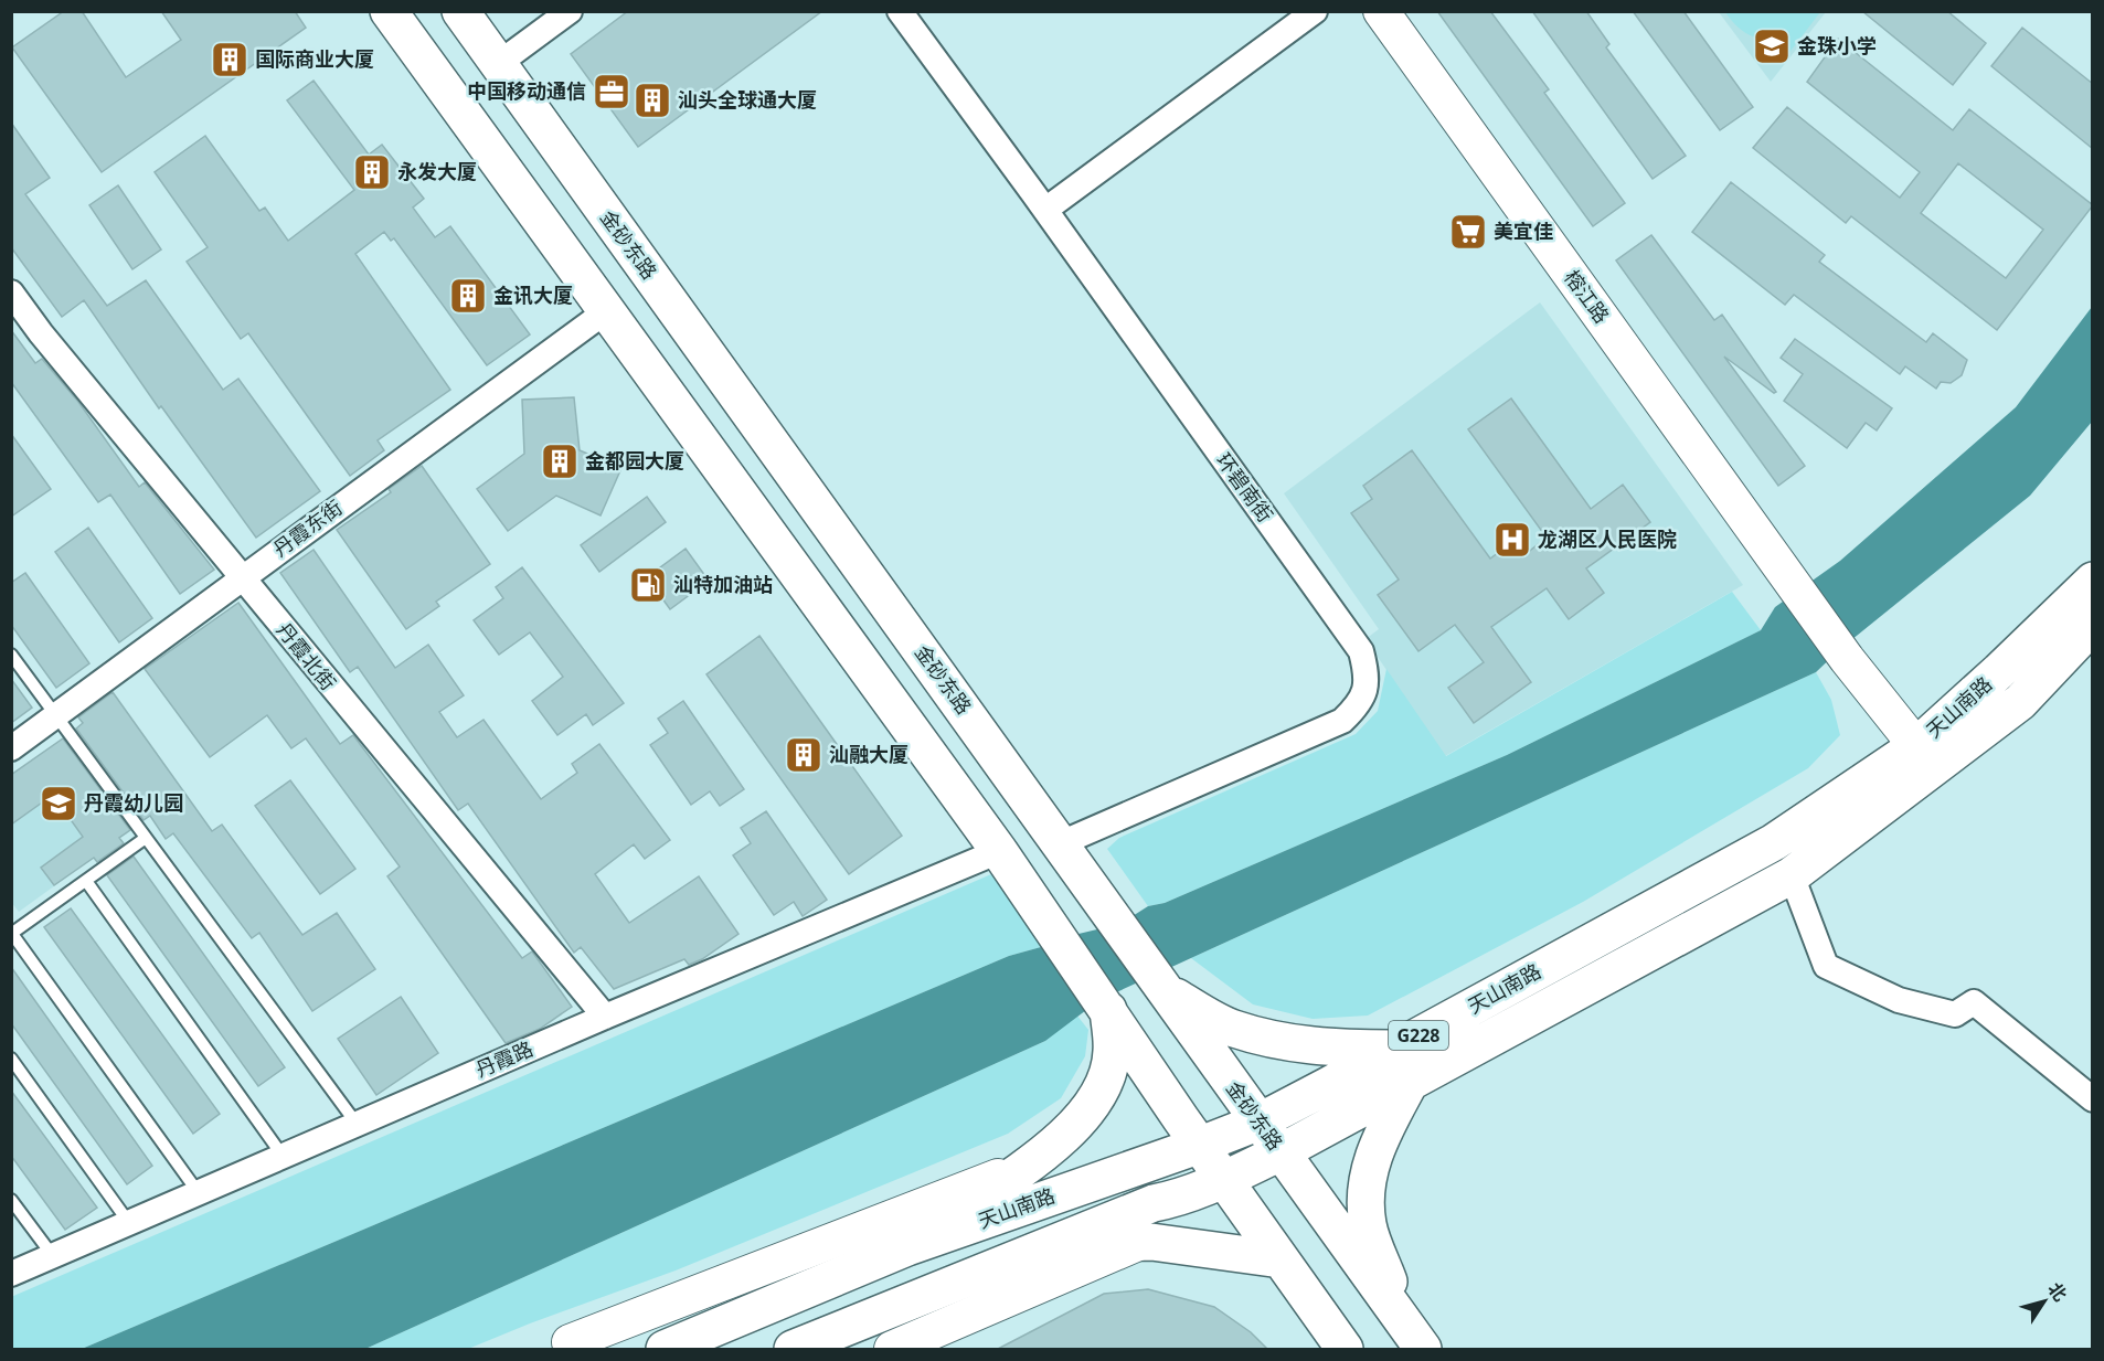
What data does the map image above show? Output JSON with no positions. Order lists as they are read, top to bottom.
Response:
{
  "streets": {
    "main road": [
      "金砂东路",
      "榕江路",
      "天山南路",
      "G228"
    ],
    "street": [
      "环碧南街",
      "丹霞东街",
      "丹霞北街",
      "丹霞路"
    ]
  },
  "crossings": [
    ["金砂东路", "环碧南街"],
    ["金砂东路", "天山南路"],
    ["榕江路", "天山南路"],
    ["丹霞东街", "丹霞北街"],
    ["丹霞北街", "丹霞路"]
  ],
  "places": {
    "school or university": ["金珠小学", "丹霞幼儿园"],
    "building": [
      "国际商业大厦",
      "汕头全球通大厦",
      "永发大厦",
      "金讯大厦",
      "金都园大厦",
      "汕融大厦"
    ],
    "office": ["中国移动通信"],
    "supermarket": ["美宜佳"],
    "hospital": ["龙湖区人民医院"],
    "fuel station": ["汕特加油站"]
  },
  "north": "top right"
}
